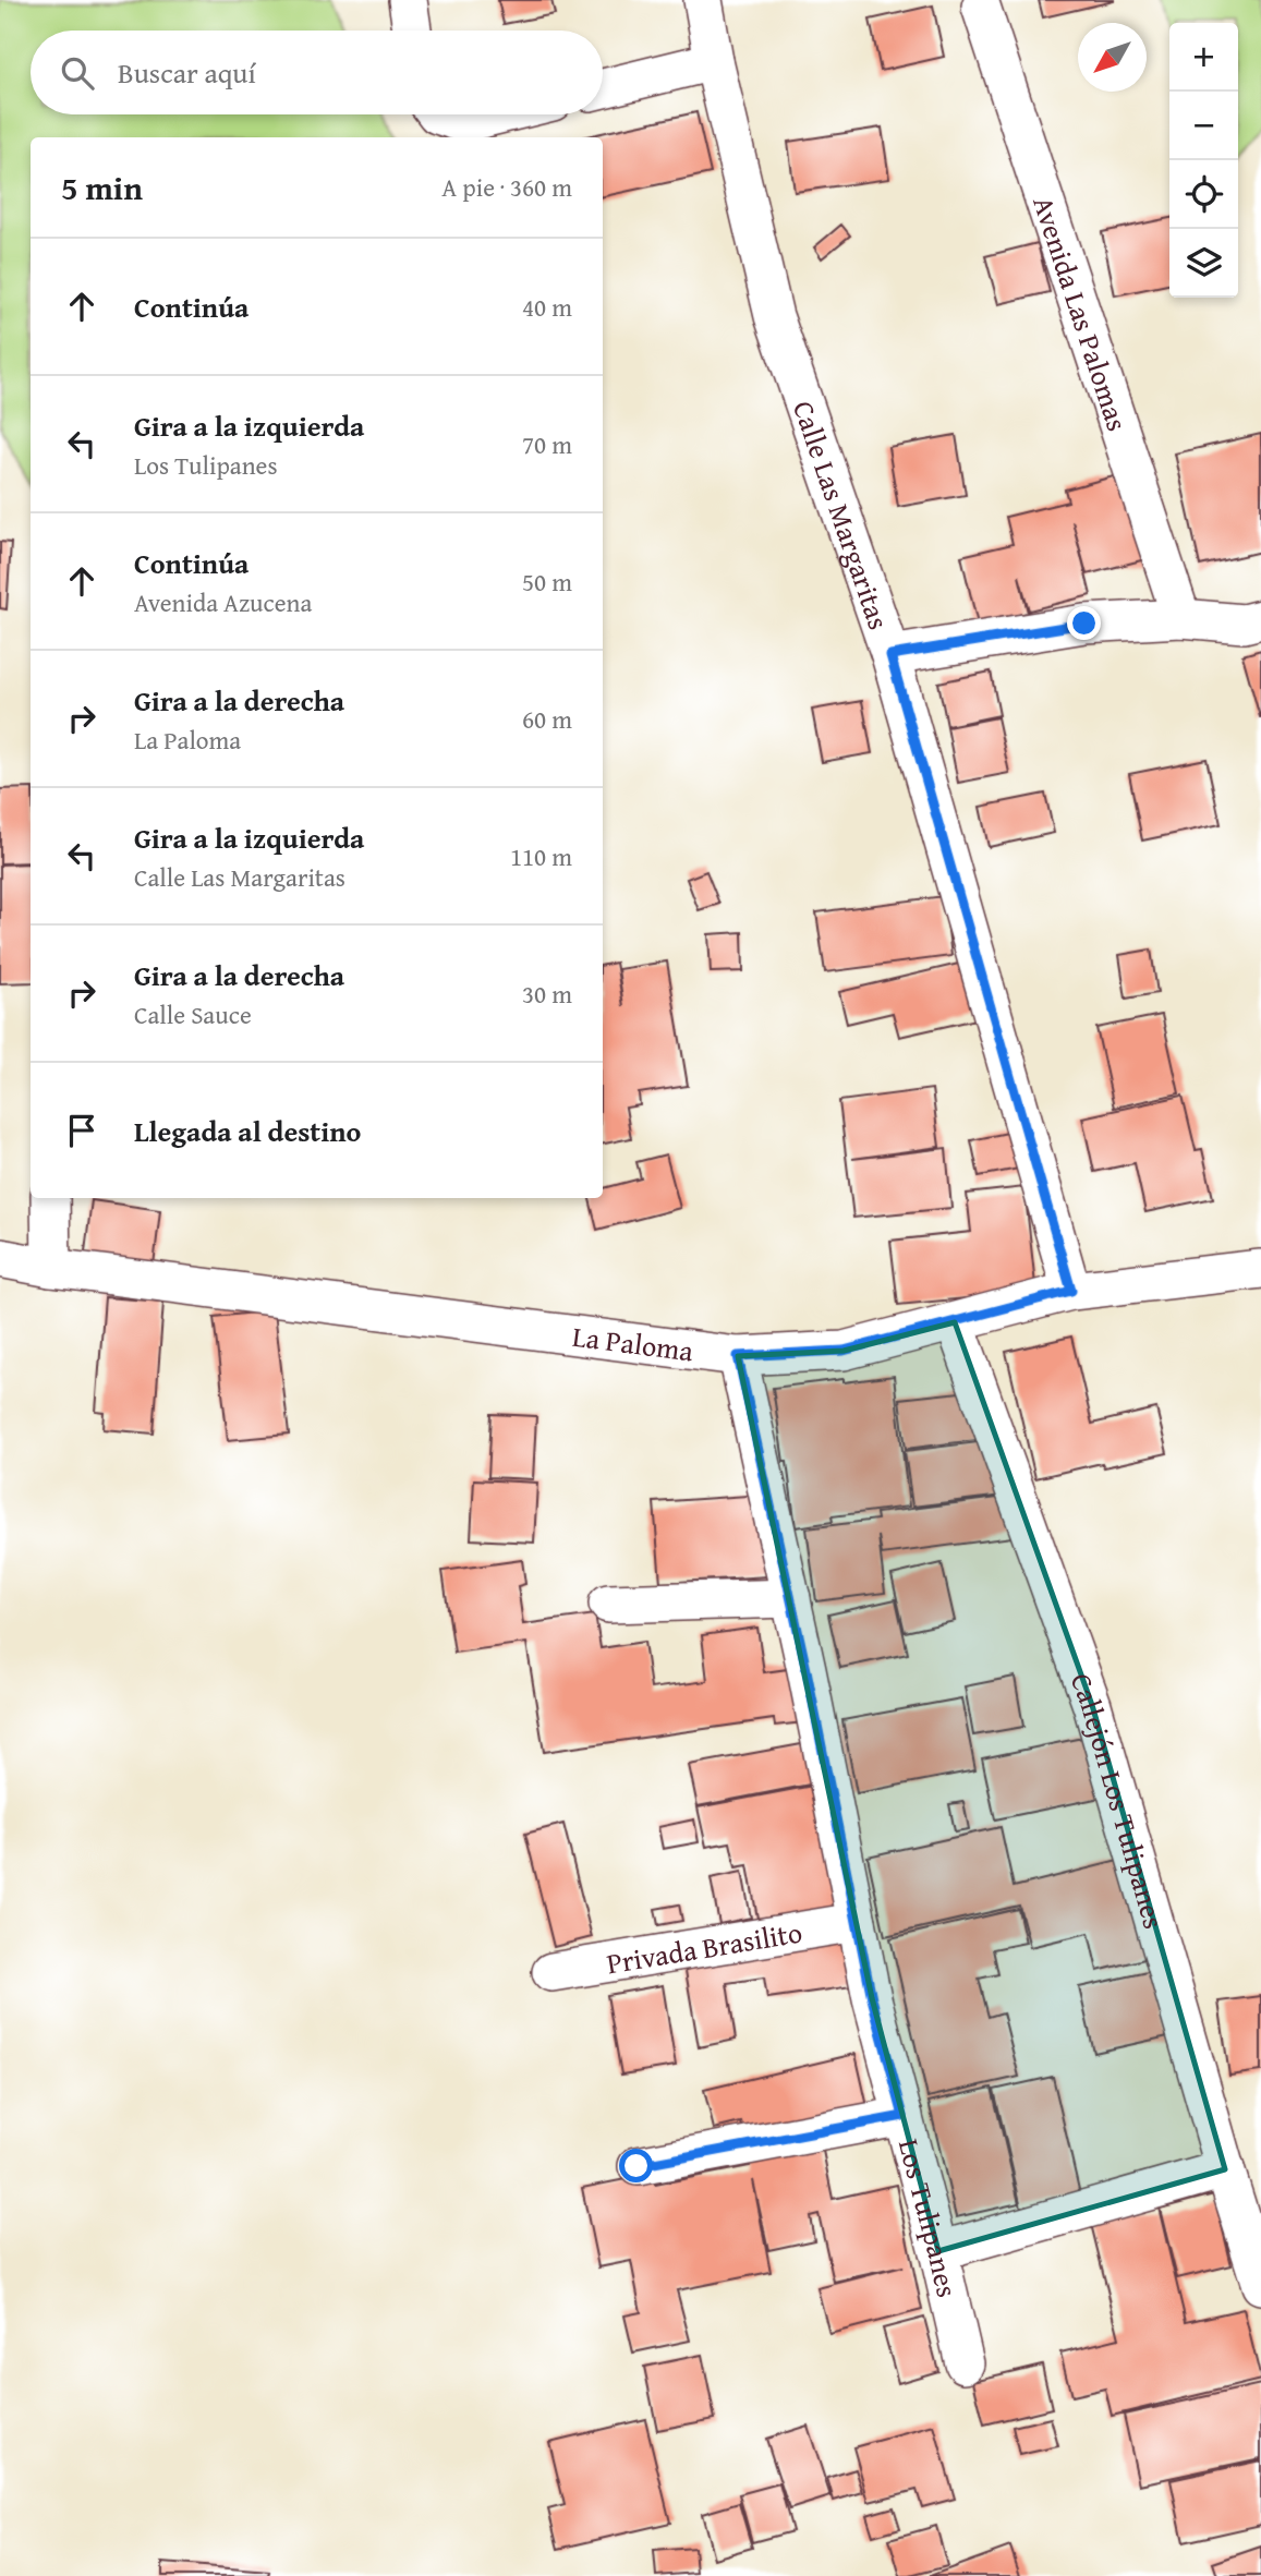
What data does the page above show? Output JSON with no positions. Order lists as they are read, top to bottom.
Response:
{
  "streets": {
    "street": [
      "Avenida Las Palomas",
      "Calle Las Margaritas",
      "La Paloma",
      "Callejón Los Tulipanes",
      "Privada Brasilito",
      "Los Tulipanes"
    ]
  },
  "crossings": [
    ["Calle Las Margaritas", "La Paloma"],
    ["La Paloma", "Callejón Los Tulipanes"],
    ["La Paloma", "Los Tulipanes"],
    ["Privada Brasilito", "Los Tulipanes"]
  ],
  "north": "bottom left",
  "page": {
    "map_buttons": ["+", "−"],
    "search": "Buscar aquí",
    "heading": ["5 min", "A pie · 360 m"],
    "list": [
      ["Continúa", "40 m"],
      ["Gira a la izquierda", "Los Tulipanes", "70 m"],
      ["Continúa", "Avenida Azucena", "50 m"],
      ["Gira a la derecha", "La Paloma", "60 m"],
      ["Gira a la izquierda", "Calle Las Margaritas", "110 m"],
      ["Gira a la derecha", "Calle Sauce", "30 m"],
      "Llegada al destino"
    ]
  }
}
